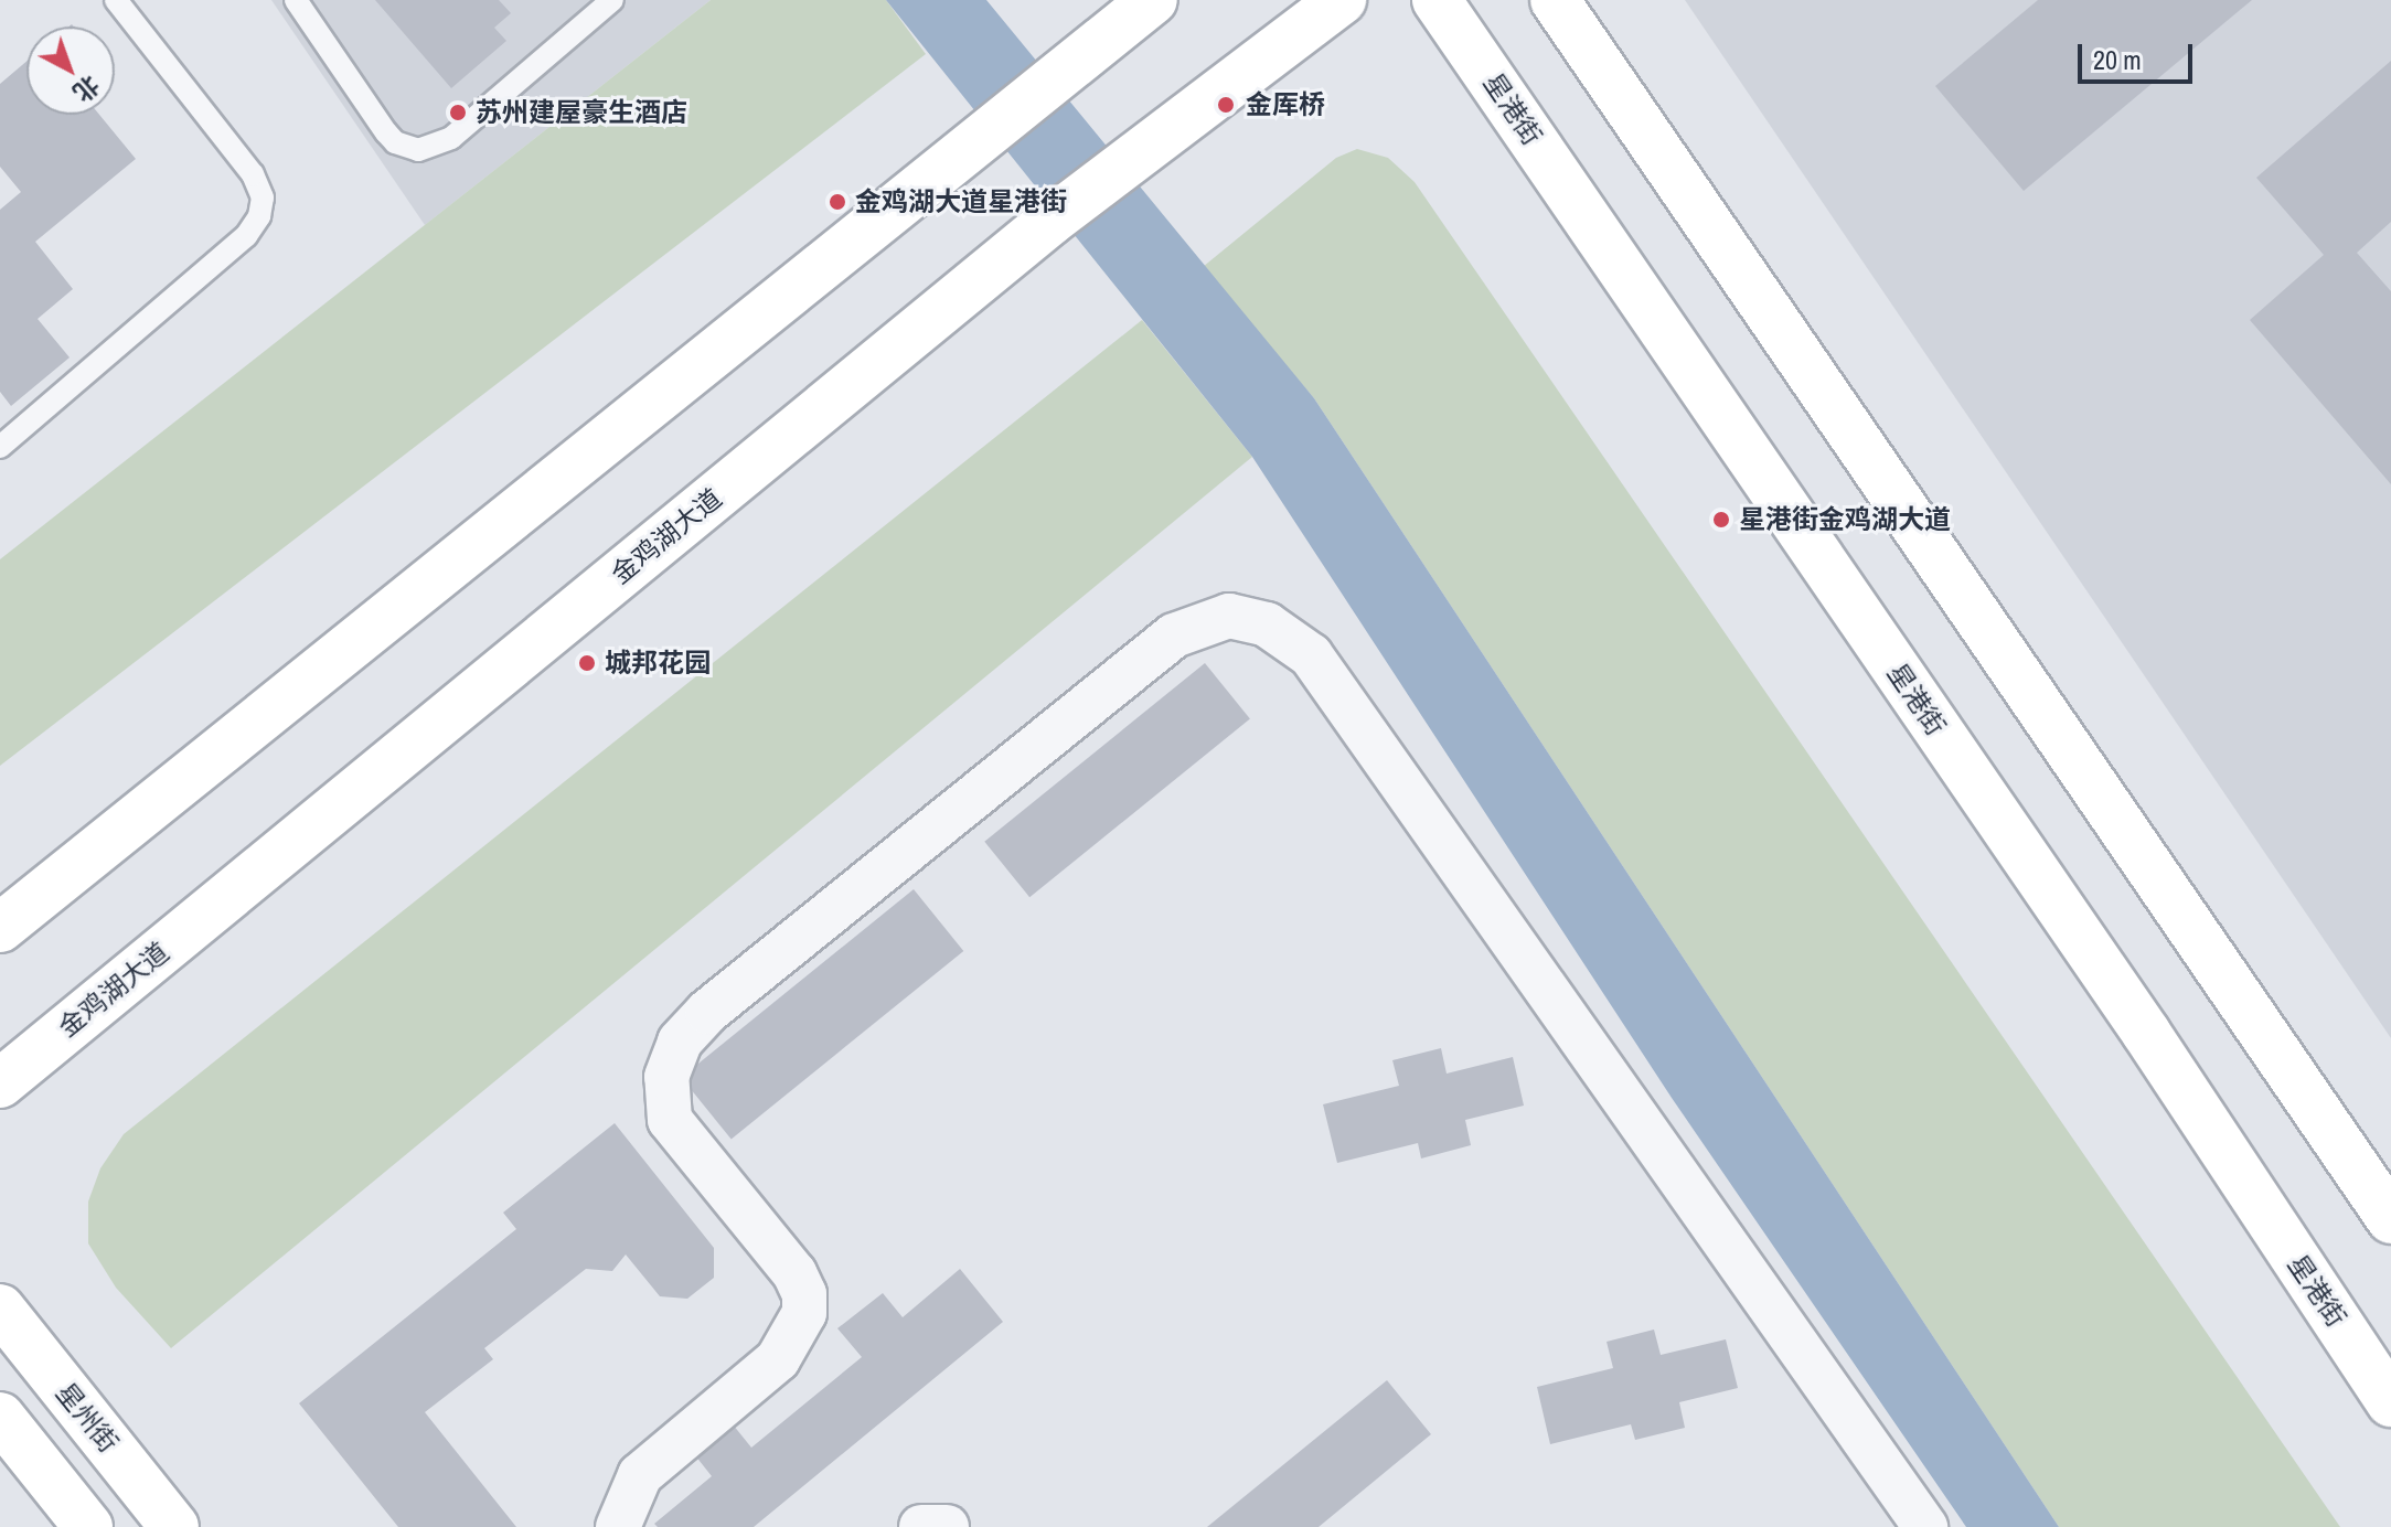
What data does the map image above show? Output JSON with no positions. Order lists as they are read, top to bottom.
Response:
{
  "streets": {
    "main road": ["星港街", "金鸡湖大道", "星州街"]
  },
  "places": [
    "金厍桥",
    "苏州建屋豪生酒店",
    "金鸡湖大道星港街",
    "星港街金鸡湖大道",
    "城邦花园"
  ],
  "scale_bar": "20 m",
  "north": "bottom right"
}
